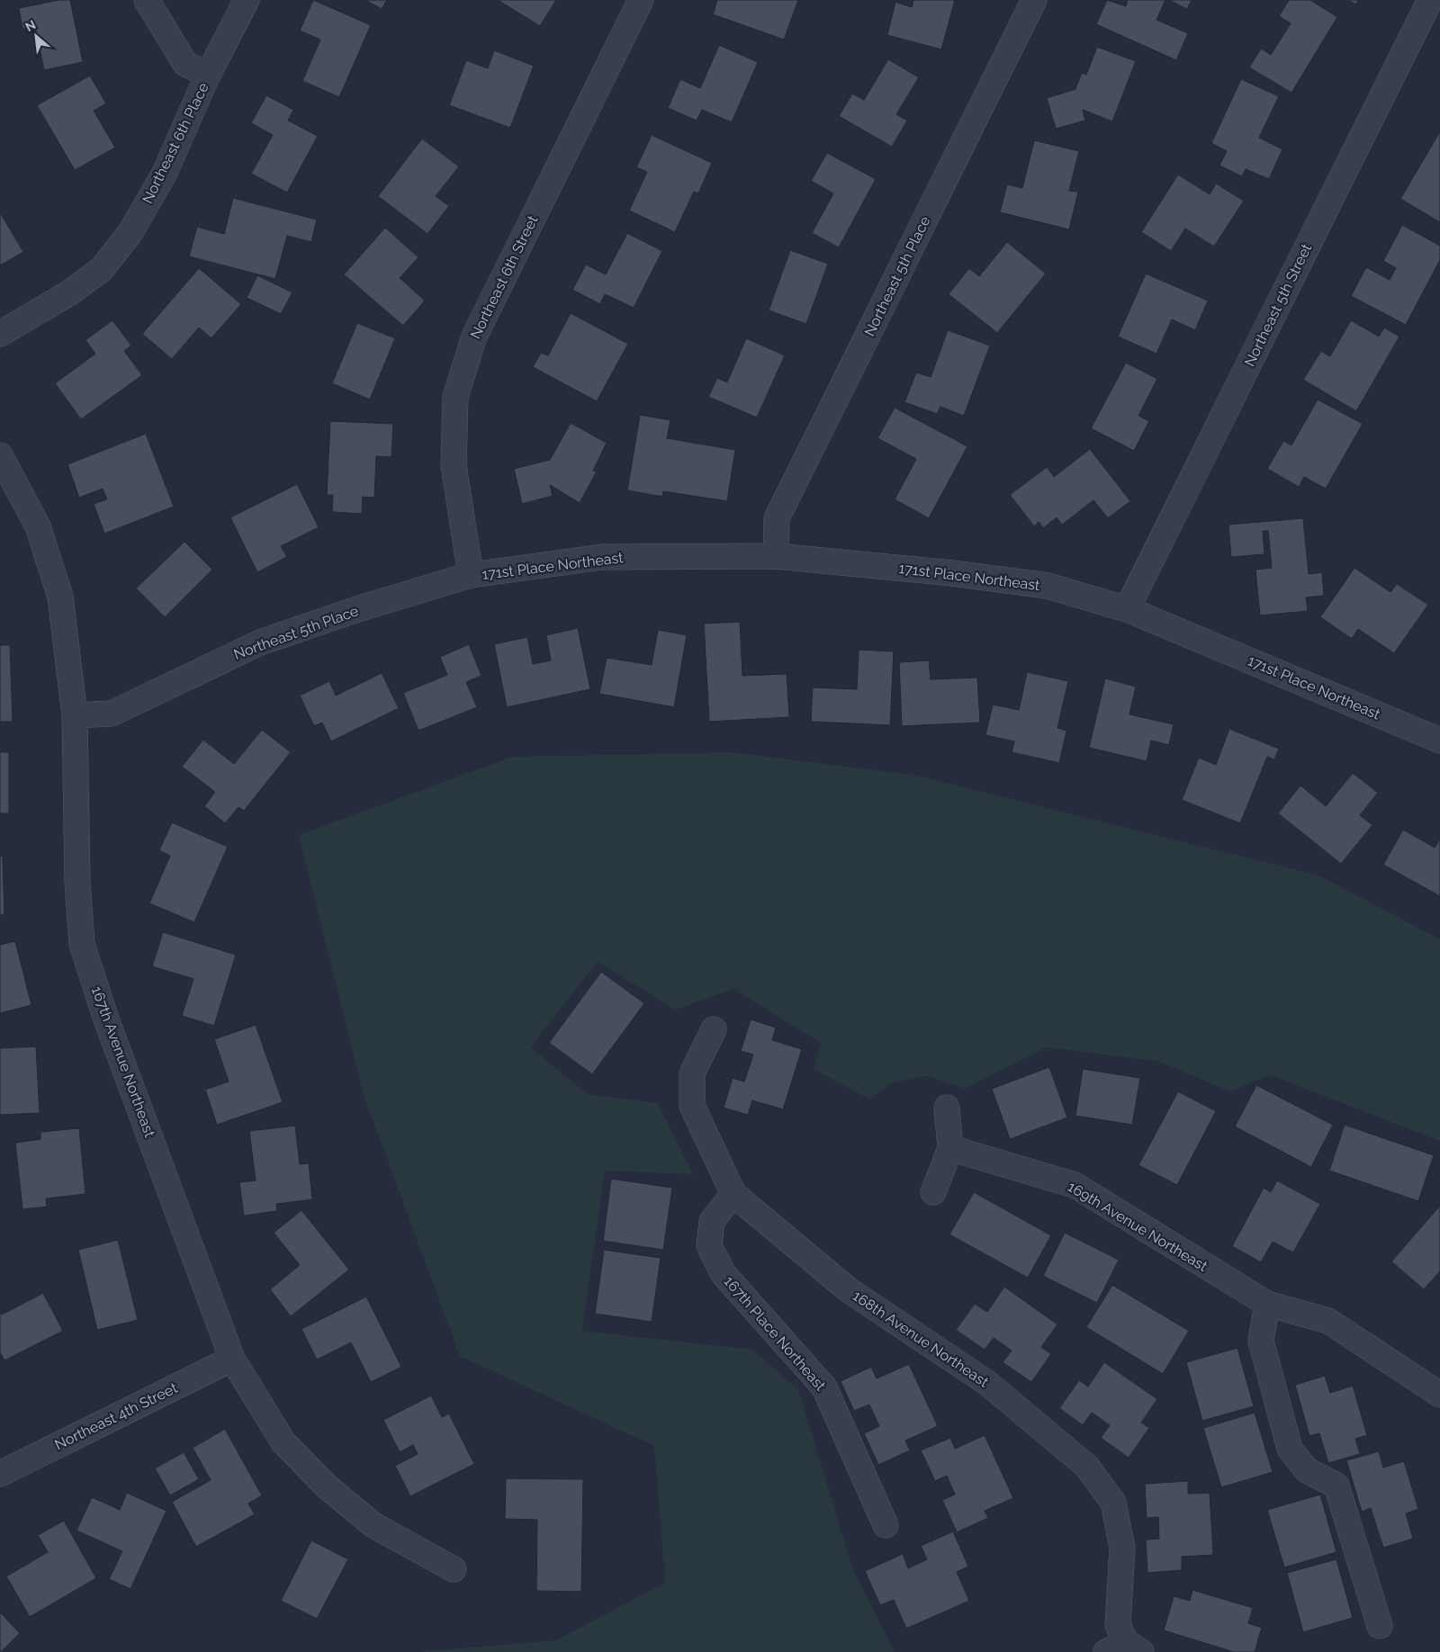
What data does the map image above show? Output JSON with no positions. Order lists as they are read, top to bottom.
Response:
{
  "streets": {
    "street": [
      "Northeast 6th Place",
      "Northeast 5th Place",
      "Northeast 6th Street",
      "Northeast 5th Street",
      "171st Place Northeast",
      "167th Avenue Northeast",
      "169th Avenue Northeast",
      "167th Place Northeast",
      "168th Avenue Northeast",
      "Northeast 4th Street"
    ]
  },
  "crossings": [
    ["Northeast 5th Place", "Northeast 6th Street"],
    ["Northeast 5th Place", "171st Place Northeast"],
    ["Northeast 5th Place", "167th Avenue Northeast"],
    ["Northeast 6th Street", "171st Place Northeast"],
    ["Northeast 5th Street", "171st Place Northeast"],
    ["167th Avenue Northeast", "Northeast 4th Street"],
    ["167th Place Northeast", "168th Avenue Northeast"]
  ],
  "north": "top left"
}
